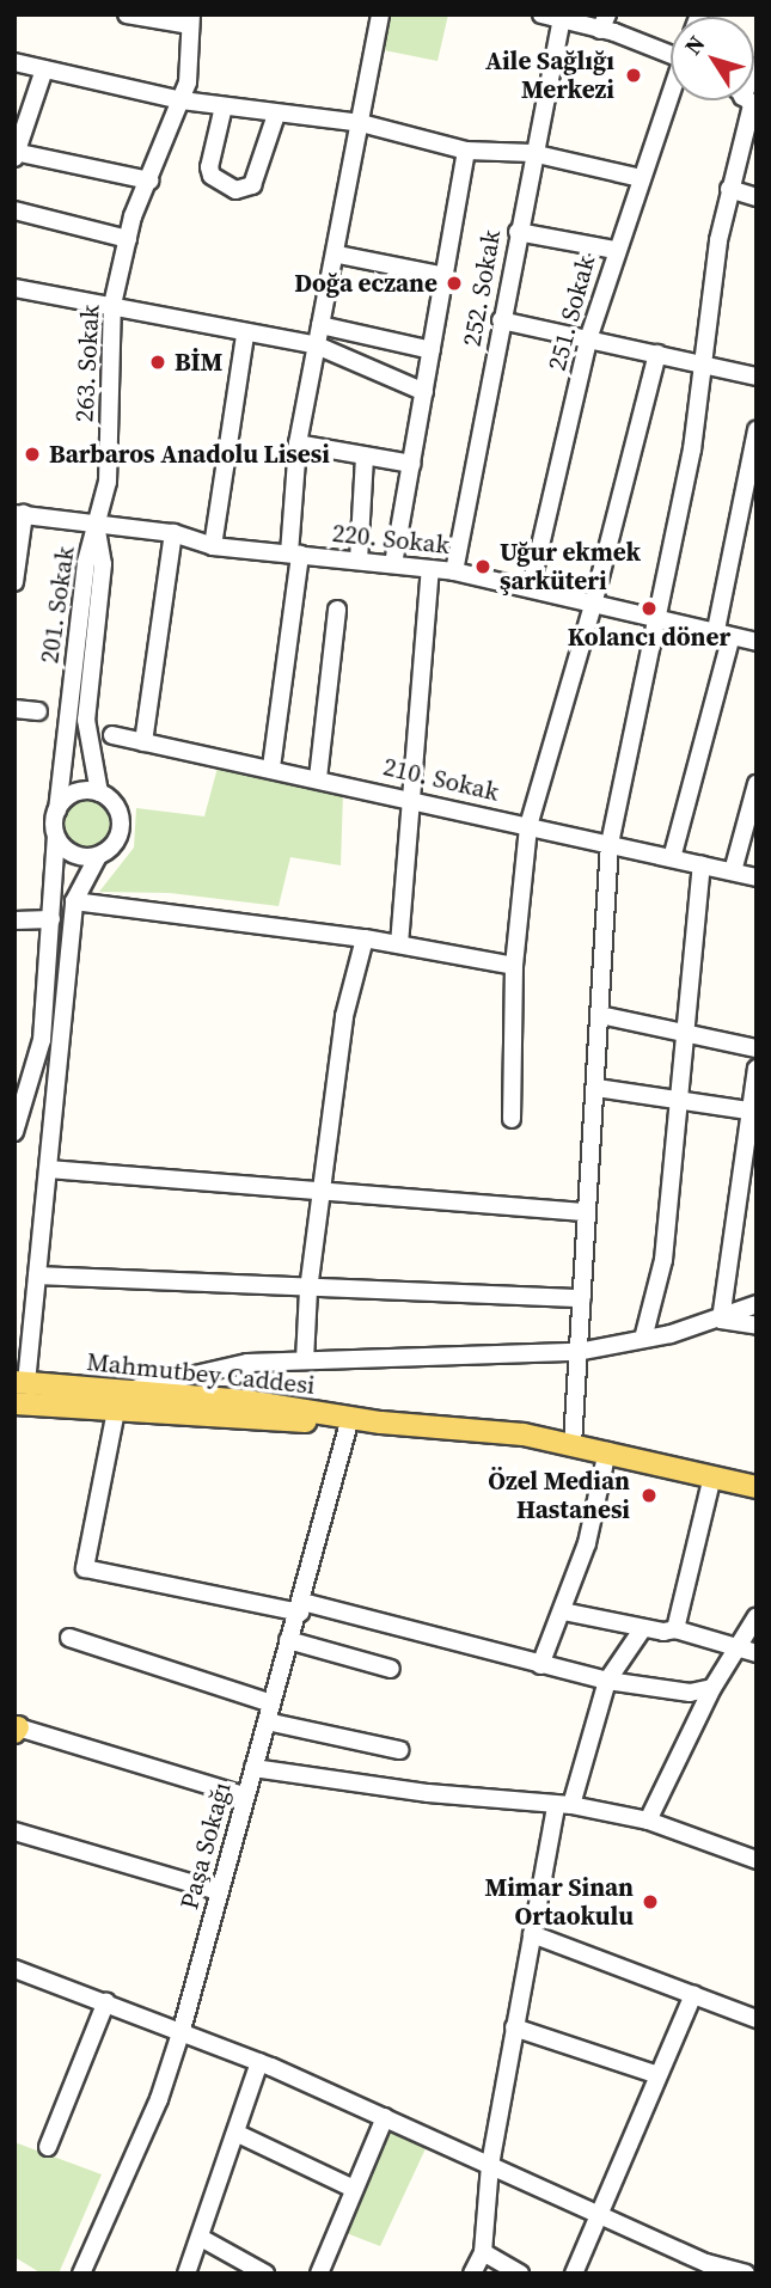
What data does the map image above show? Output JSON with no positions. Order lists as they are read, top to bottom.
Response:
{
  "streets": {
    "main road": ["Mahmutbey Caddesi"],
    "street": [
      "252. Sokak",
      "251. Sokak",
      "263. Sokak",
      "220. Sokak",
      "201. Sokak",
      "210. Sokak",
      "Paşa Sokağı"
    ]
  },
  "crossings": [
    ["252. Sokak", "220. Sokak"],
    ["251. Sokak", "220. Sokak"],
    ["263. Sokak", "220. Sokak"],
    ["263. Sokak", "201. Sokak"],
    ["220. Sokak", "201. Sokak"],
    ["201. Sokak", "Mahmutbey Caddesi"],
    ["Mahmutbey Caddesi", "Paşa Sokağı"]
  ],
  "places": [
    "Aile Sağlığı Merkezi",
    "Doğa eczane",
    "BİM",
    "Barbaros Anadolu Lisesi",
    "Uğur ekmek şarküteri",
    "Kolancı döner",
    "Özel Median Hastanesi",
    "Mimar Sinan Ortaokulu"
  ],
  "north": "top left"
}
